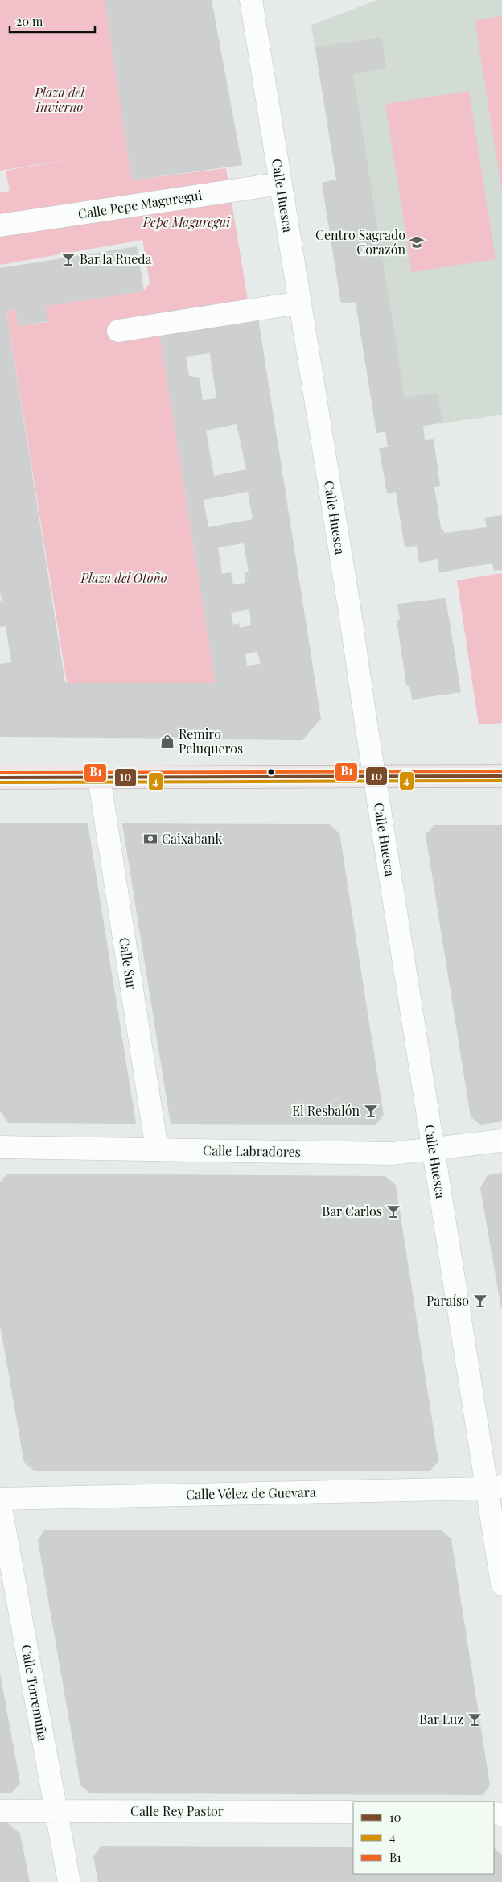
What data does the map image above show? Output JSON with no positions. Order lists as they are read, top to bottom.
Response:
{
  "streets": {
    "street": [
      "Calle Huesca",
      "Calle Pepe Maguregui",
      "Calle Sur",
      "Calle Labradores",
      "Calle Vélez de Guevara",
      "Calle Torremuña",
      "Calle Rey Pastor"
    ]
  },
  "crossings": [
    ["Calle Huesca", "Calle Pepe Maguregui"],
    ["Calle Huesca", "Calle Labradores"],
    ["Calle Huesca", "Calle Vélez de Guevara"],
    ["Calle Sur", "Calle Labradores"],
    ["Calle Torremuña", "Calle Rey Pastor"]
  ],
  "parks": ["Plaza del Invierno", "Pepe Maguregui", "Plaza del Otoño"],
  "places": {
    "school or university": ["Centro Sagrado Corazón"],
    "bar": [
      "Bar la Rueda",
      "El Resbalón",
      "Bar Carlos",
      "Paraíso",
      "Bar Luz"
    ],
    "shop": ["Remiro Peluqueros"],
    "bank": ["Caixabank"]
  },
  "lines": ["transit line B1", "transit line 10", "transit line 4"],
  "legend": ["10", "4", "B1"],
  "scale_bar": "20 m"
}
